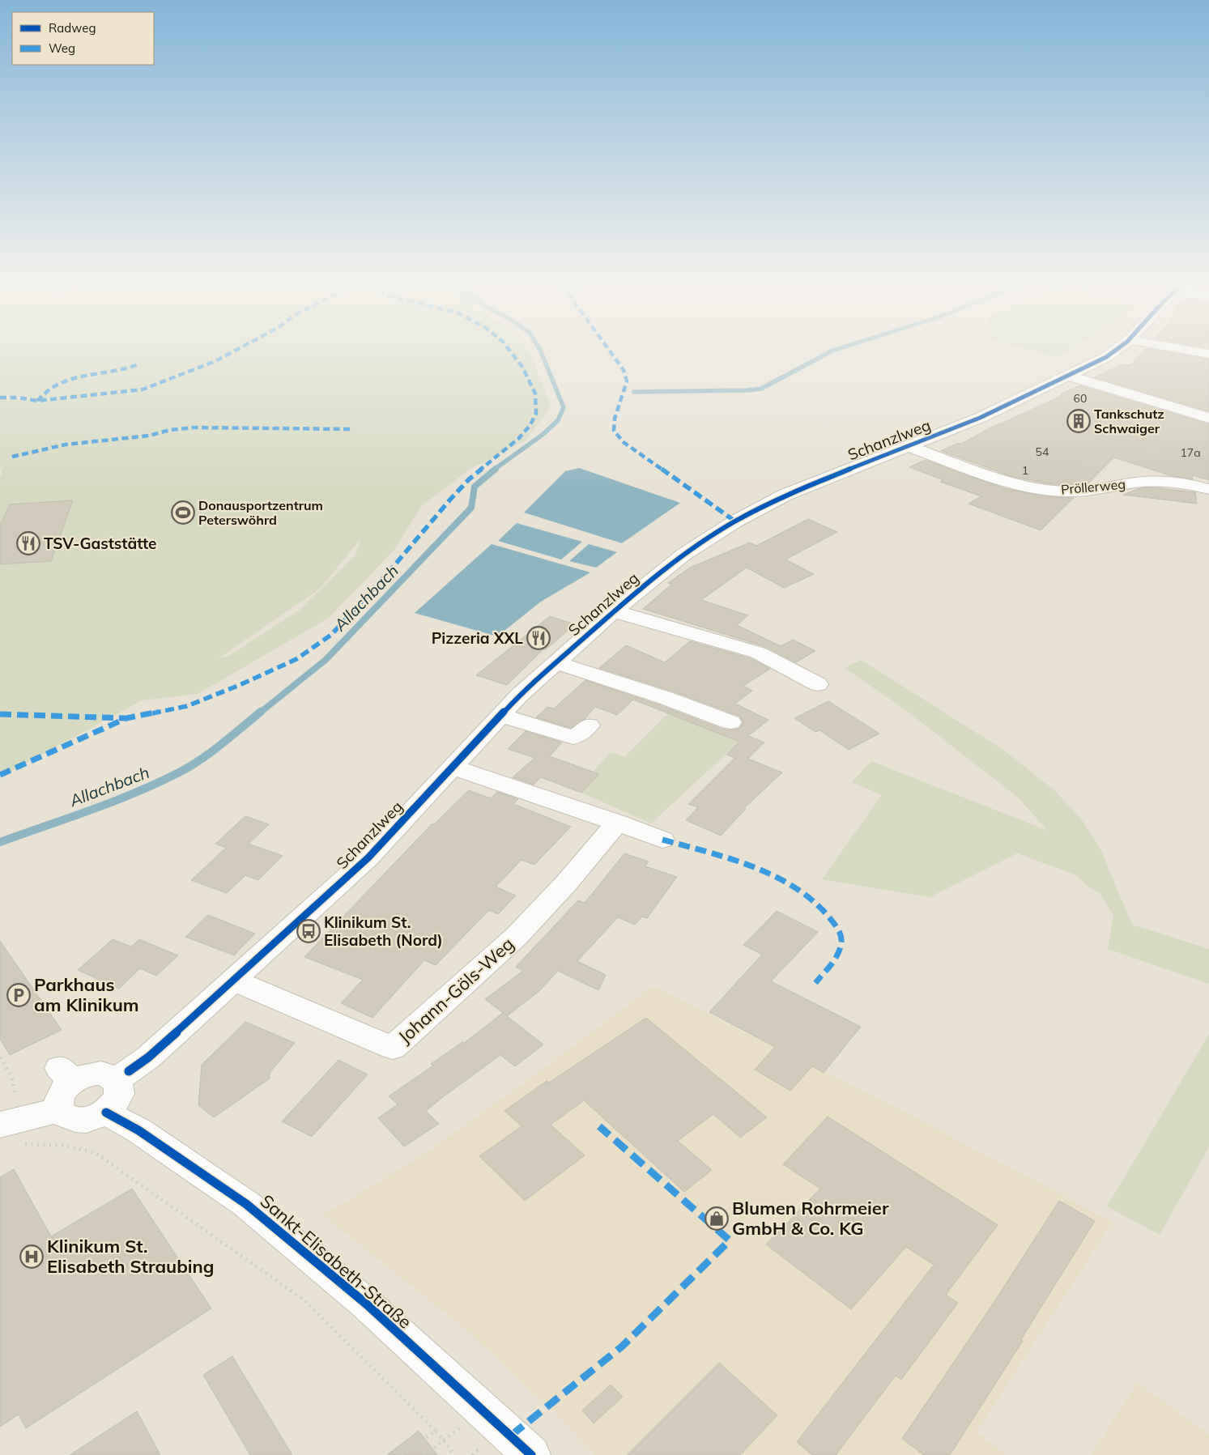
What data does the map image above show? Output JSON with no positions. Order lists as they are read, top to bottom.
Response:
{
  "streets": {
    "street": [
      "Schanzlweg",
      "Pröllerweg",
      "Johann-Göls-Weg",
      "Sankt-Elisabeth-Straße"
    ]
  },
  "crossings": [
    ["Schanzlweg", "Pröllerweg"],
    ["Schanzlweg", "Johann-Göls-Weg"]
  ],
  "water": ["Allachbach"],
  "places": {
    "building": ["Tankschutz Schwaiger"],
    "sports": ["Donausportzentrum Peterswöhrd"],
    "restaurant": ["TSV-Gaststätte", "Pizzeria XXL"],
    "bus stop": ["Klinikum St. Elisabeth (Nord)"],
    "parking": ["Parkhaus am Klinikum"],
    "shop": ["Blumen Rohrmeier GmbH & Co. KG"],
    "hospital": ["Klinikum St. Elisabeth Straubing"]
  },
  "house_numbers": [
    "60",
    "54",
    "17a",
    "1"
  ],
  "legend": ["Radweg", "Weg"]
}
